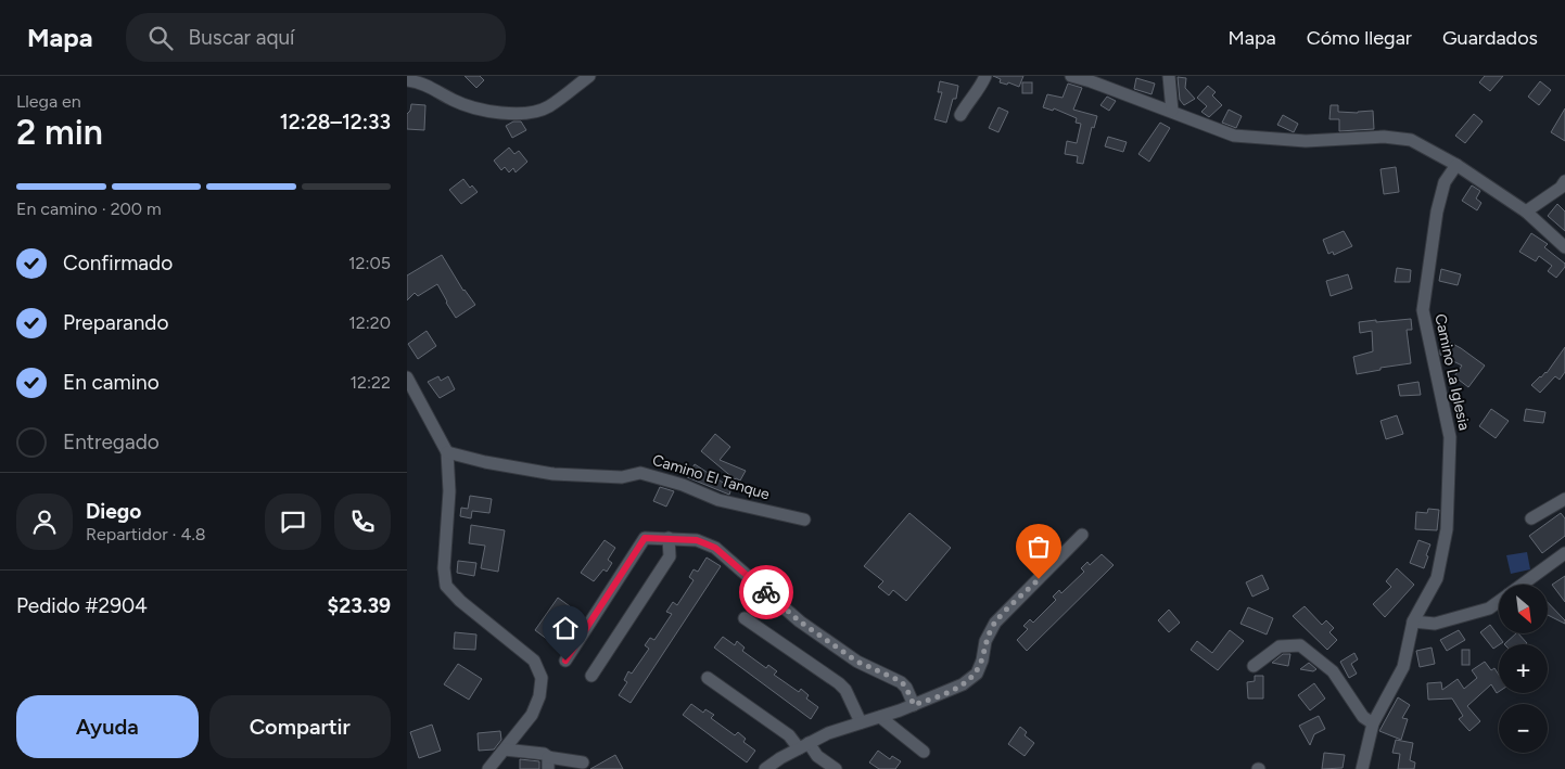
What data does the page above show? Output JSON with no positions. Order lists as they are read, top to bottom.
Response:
{
  "streets": {
    "street": ["Camino La Iglesia", "Camino El Tanque"]
  },
  "north": "bottom right",
  "page": {
    "header": "Mapa",
    "search": "Buscar aquí",
    "nav": ["Mapa", "Cómo llegar", "Guardados"],
    "heading": ["2 min", "Llega en", "12:28–12:33"],
    "panel": [
      "Diego",
      "Repartidor · 4.8",
      "Pedido #2904",
      "$23.39"
    ],
    "bar": "En camino · 200 m",
    "list": [
      ["Confirmado", "12:05"],
      ["Preparando", "12:20"],
      ["En camino", "12:22"],
      "Entregado"
    ],
    "map_buttons": ["+", "−"],
    "buttons": ["Ayuda", "Compartir"]
  }
}
